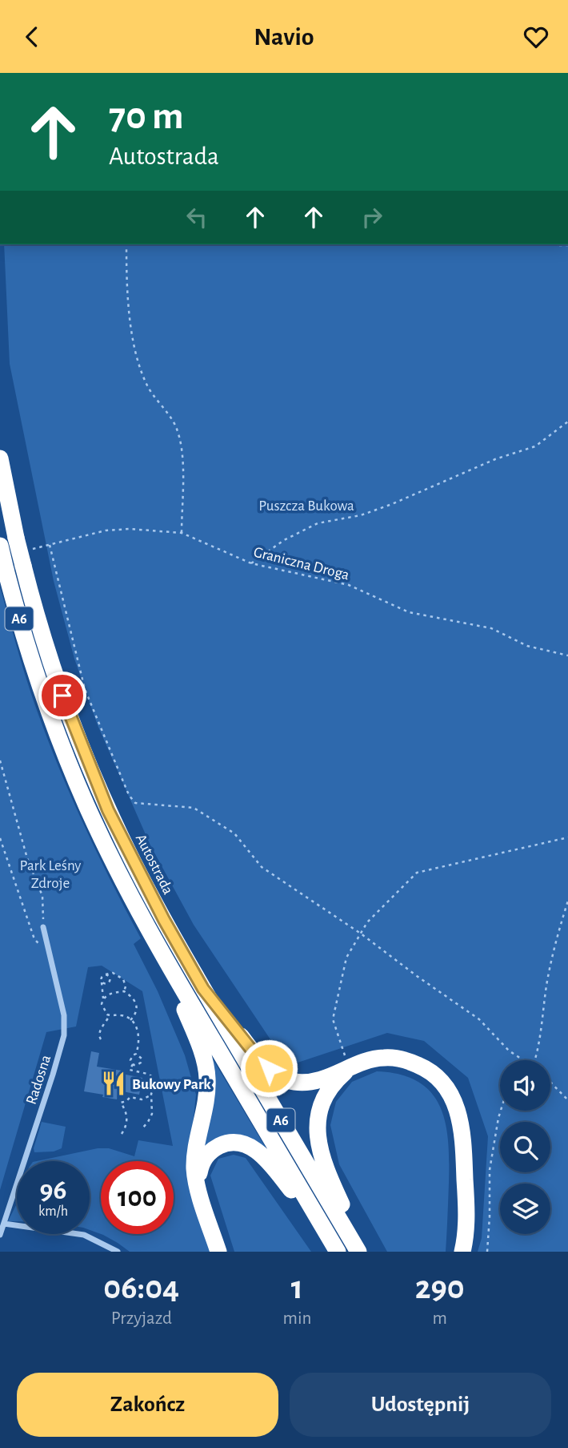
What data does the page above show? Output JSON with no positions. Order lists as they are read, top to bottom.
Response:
{
  "streets": {
    "highway": ["A6", "Autostrada"],
    "street": ["Radosna"],
    "path": ["Graniczna Droga"]
  },
  "parks": ["Puszcza Bukowa", "Park Leśny Zdroje"],
  "places": {
    "restaurant": ["Bukowy Park"]
  },
  "page": {
    "header": "Navio",
    "turn": ["70 m", "Autostrada"],
    "speed": "96 km/h",
    "limit": "100",
    "eta": [
      "06:04",
      "Przyjazd",
      "1",
      "min",
      "290",
      "m"
    ],
    "buttons": ["Zakończ", "Udostępnij"]
  }
}
